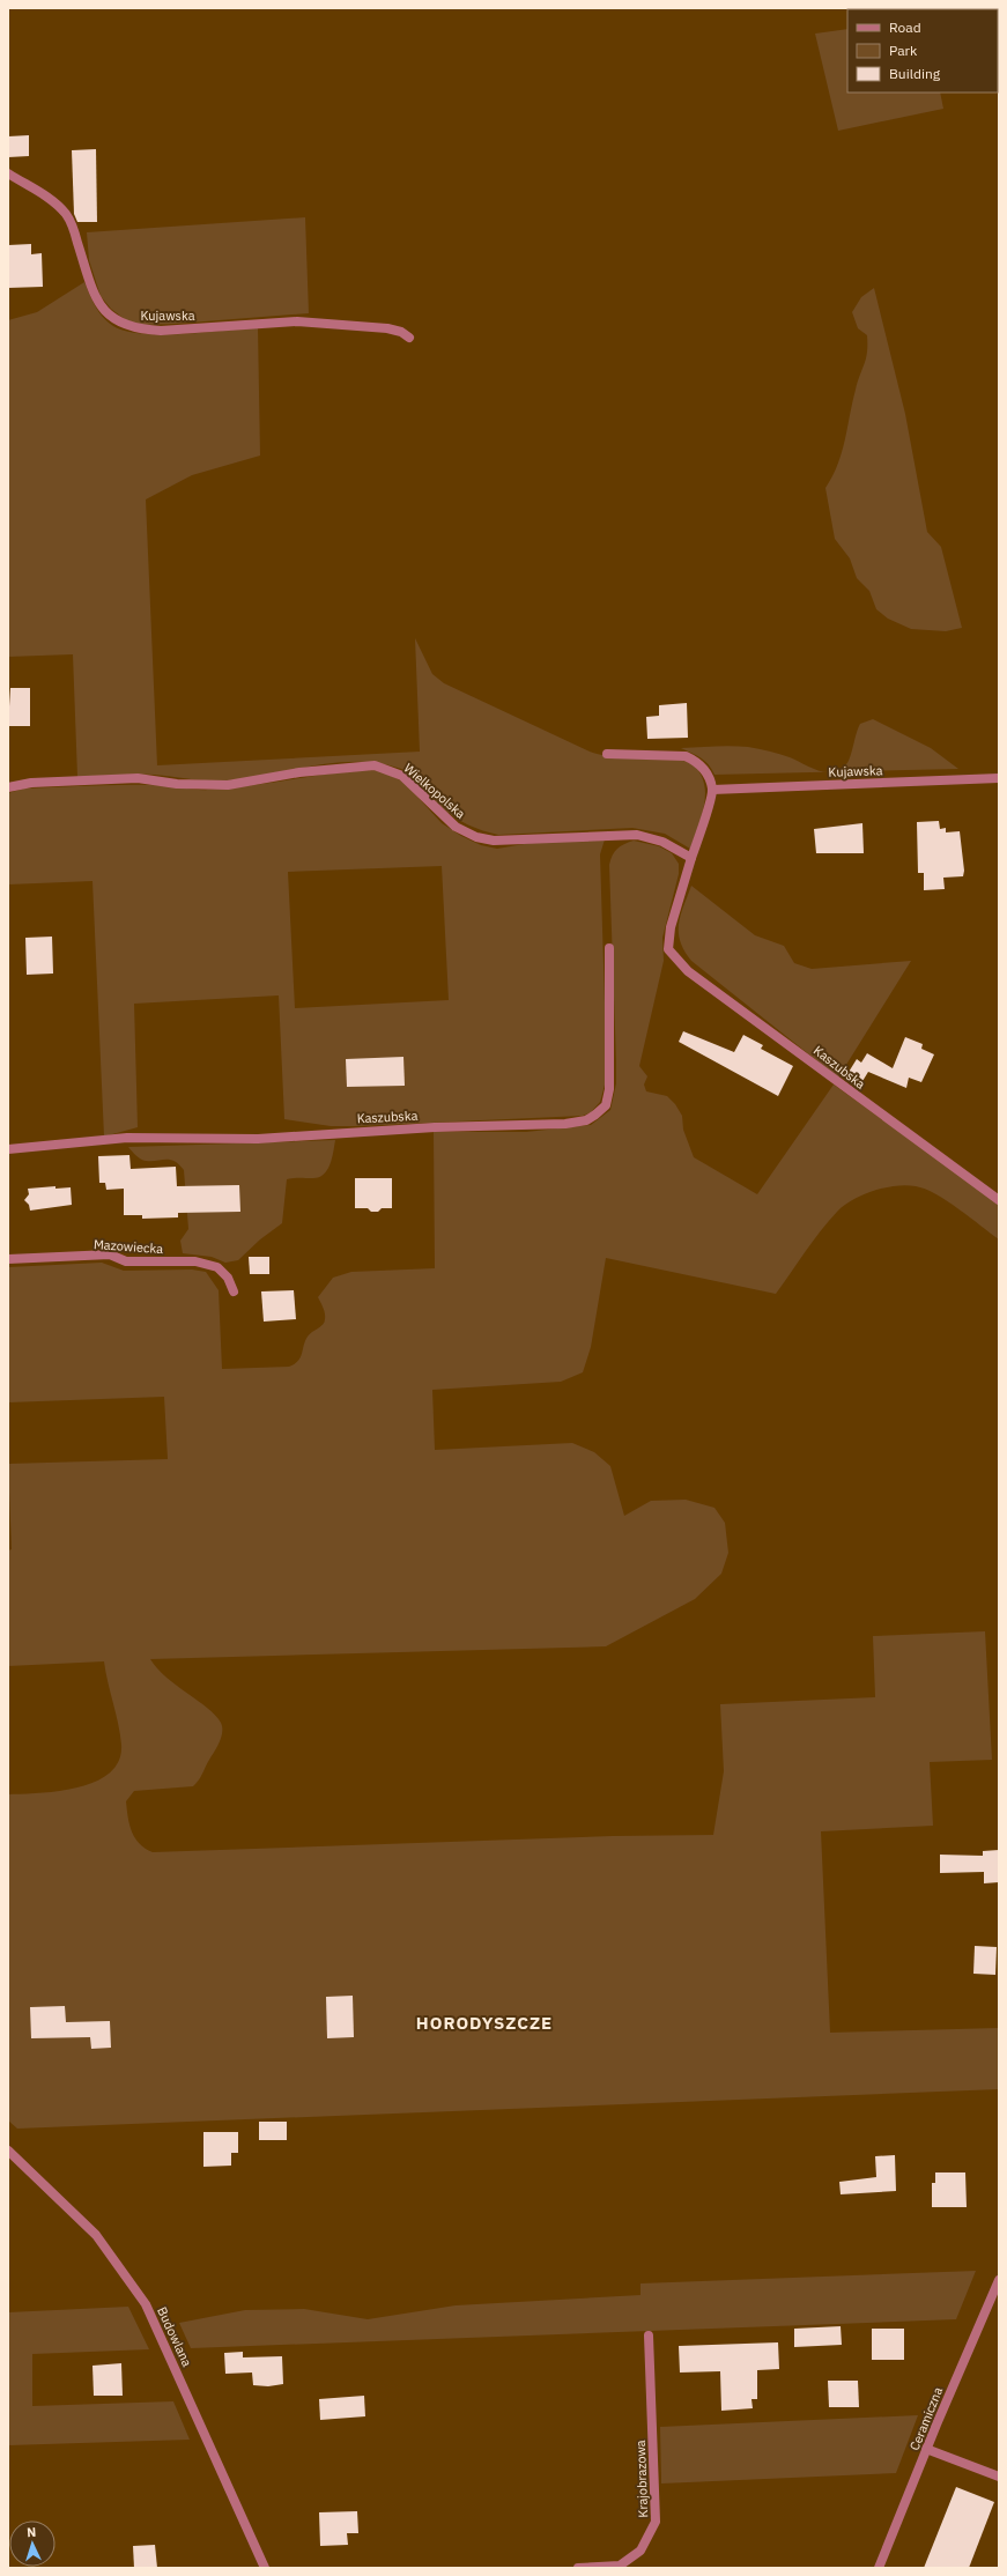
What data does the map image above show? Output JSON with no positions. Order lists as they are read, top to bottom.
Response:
{
  "streets": {
    "street": [
      "Kujawska",
      "Wielkopolska",
      "Kaszubska",
      "Mazowiecka",
      "Budowlana",
      "Ceramiczna",
      "Krajobrazowa"
    ]
  },
  "crossings": [
    ["Wielkopolska", "Kaszubska"]
  ],
  "districts": ["HORODYSZCZE"],
  "legend": ["Road", "Park", "Building"],
  "north": "top"
}
